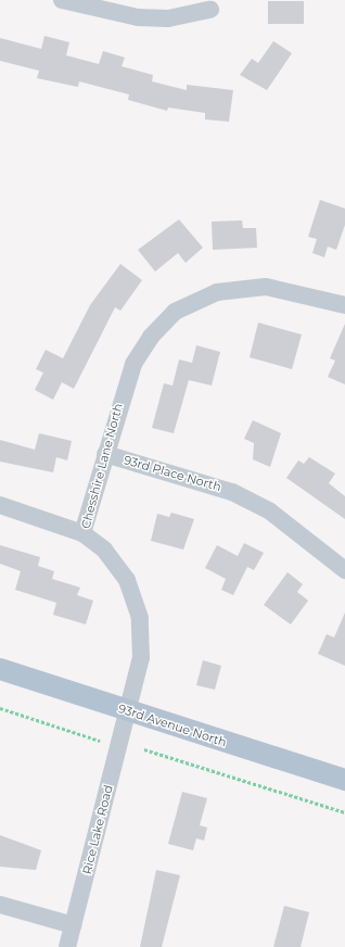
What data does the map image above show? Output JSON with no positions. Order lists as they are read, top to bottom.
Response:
{
  "streets": {
    "main road": ["93rd Avenue North"],
    "street": ["Chesshire Lane North", "93rd Place North", "Rice Lake Road"]
  },
  "crossings": [
    ["Chesshire Lane North", "93rd Place North"],
    ["Chesshire Lane North", "93rd Avenue North"],
    ["Chesshire Lane North", "Rice Lake Road"],
    ["93rd Avenue North", "Rice Lake Road"]
  ]
}
